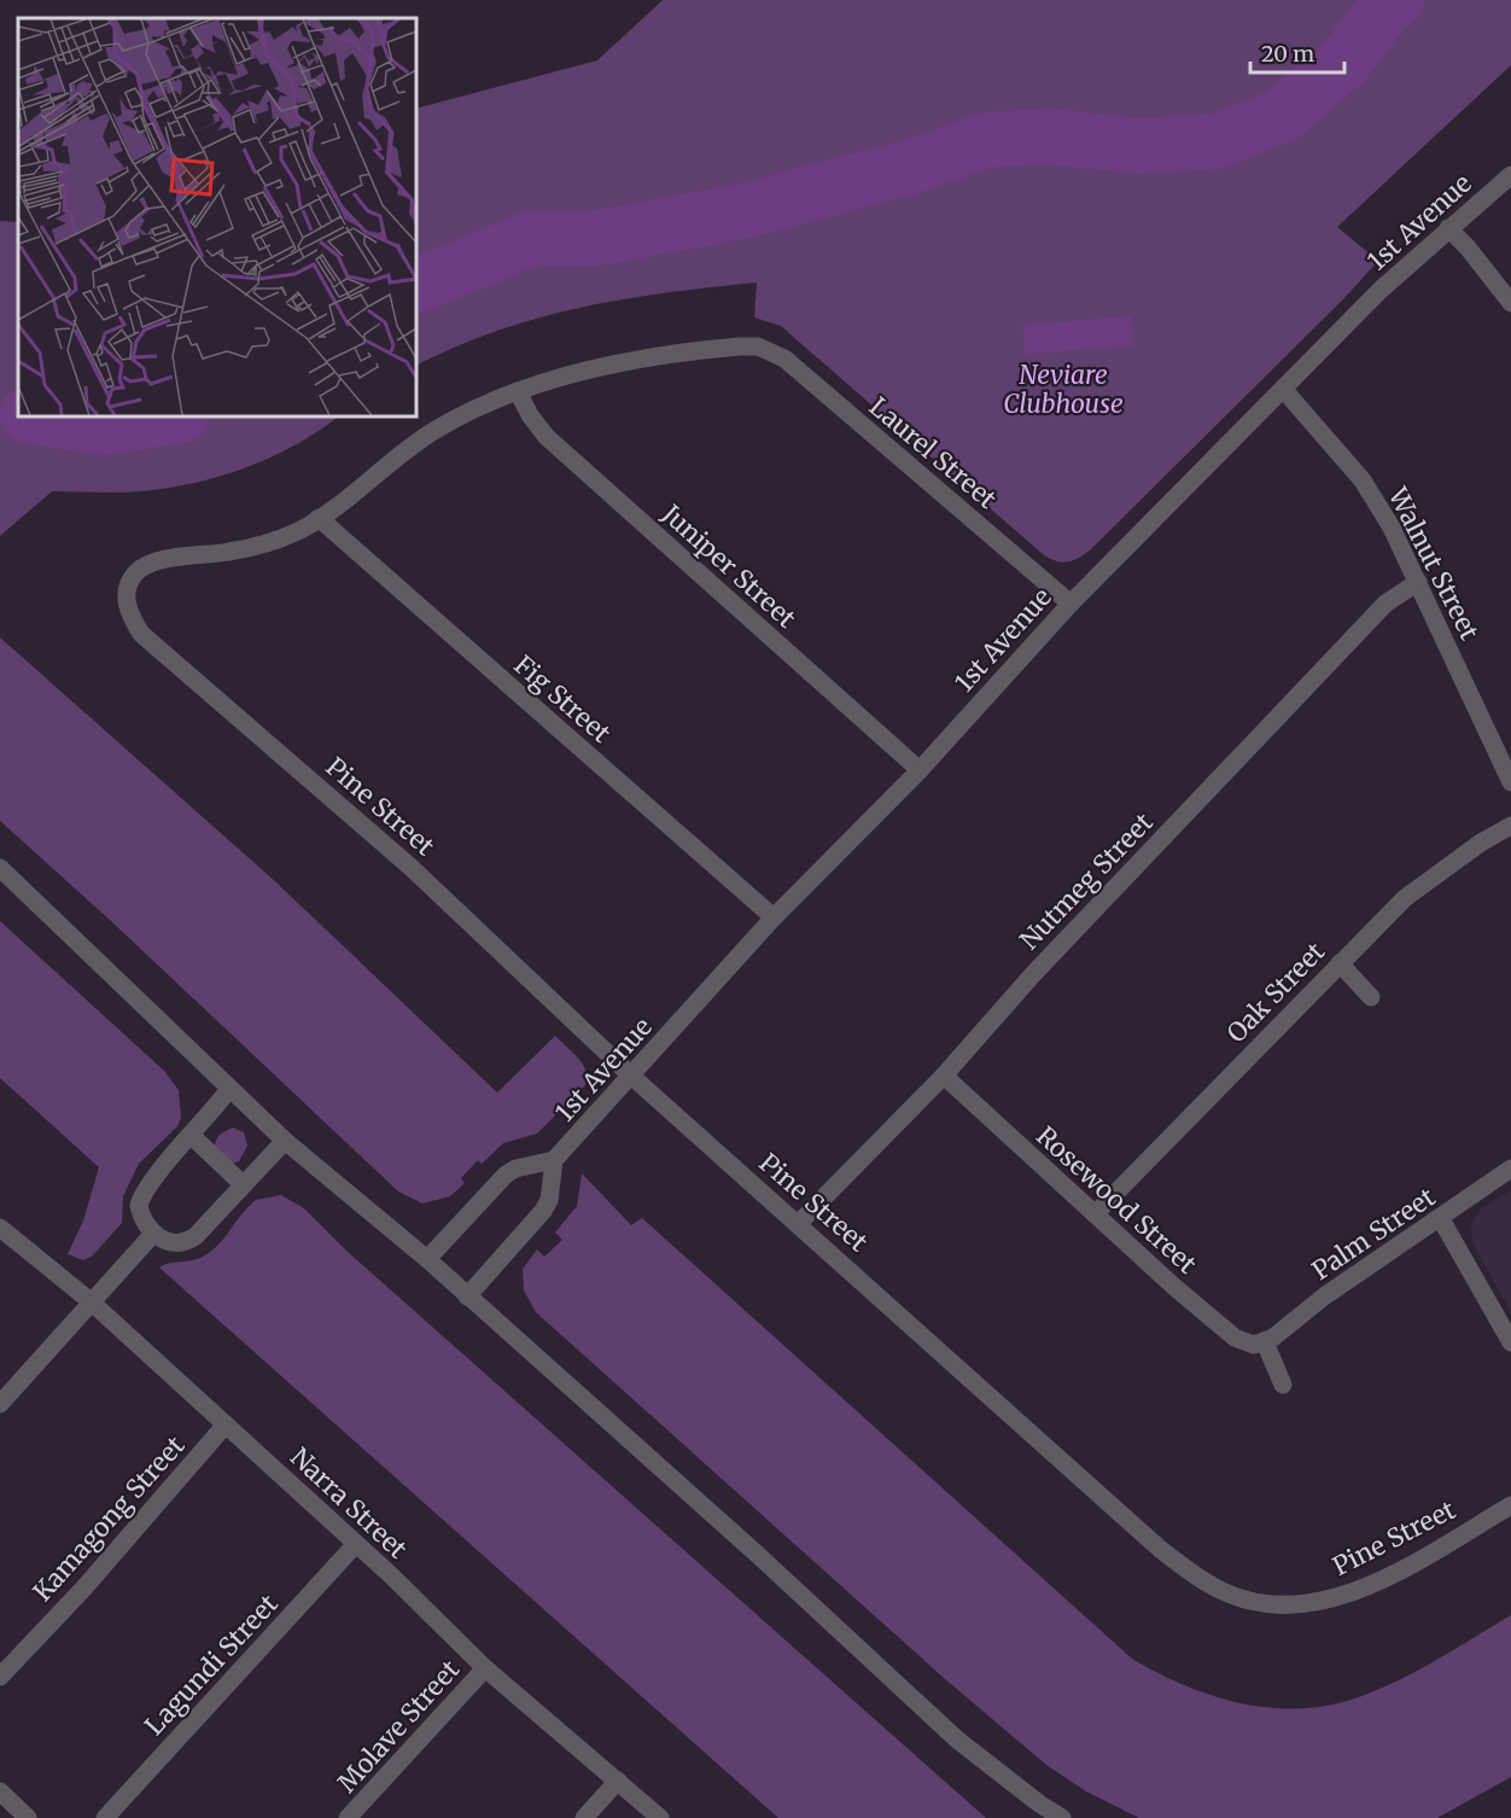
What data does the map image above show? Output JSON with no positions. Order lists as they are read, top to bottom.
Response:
{
  "streets": {
    "street": [
      "1st Avenue",
      "Laurel Street",
      "Walnut Street",
      "Juniper Street",
      "Fig Street",
      "Pine Street",
      "Nutmeg Street",
      "Oak Street",
      "Rosewood Street",
      "Palm Street",
      "Narra Street",
      "Kamagong Street",
      "Lagundi Street",
      "Molave Street"
    ]
  },
  "crossings": [
    ["1st Avenue", "Laurel Street"],
    ["1st Avenue", "Walnut Street"],
    ["1st Avenue", "Juniper Street"],
    ["1st Avenue", "Fig Street"],
    ["1st Avenue", "Pine Street"],
    ["Laurel Street", "Juniper Street"],
    ["Walnut Street", "Nutmeg Street"],
    ["Fig Street", "Pine Street"],
    ["Pine Street", "Nutmeg Street"],
    ["Nutmeg Street", "Rosewood Street"],
    ["Oak Street", "Rosewood Street"],
    ["Rosewood Street", "Palm Street"],
    ["Narra Street", "Kamagong Street"],
    ["Narra Street", "Lagundi Street"],
    ["Narra Street", "Molave Street"]
  ],
  "parks": ["Neviare Clubhouse"],
  "scale_bar": "20 m"
}
